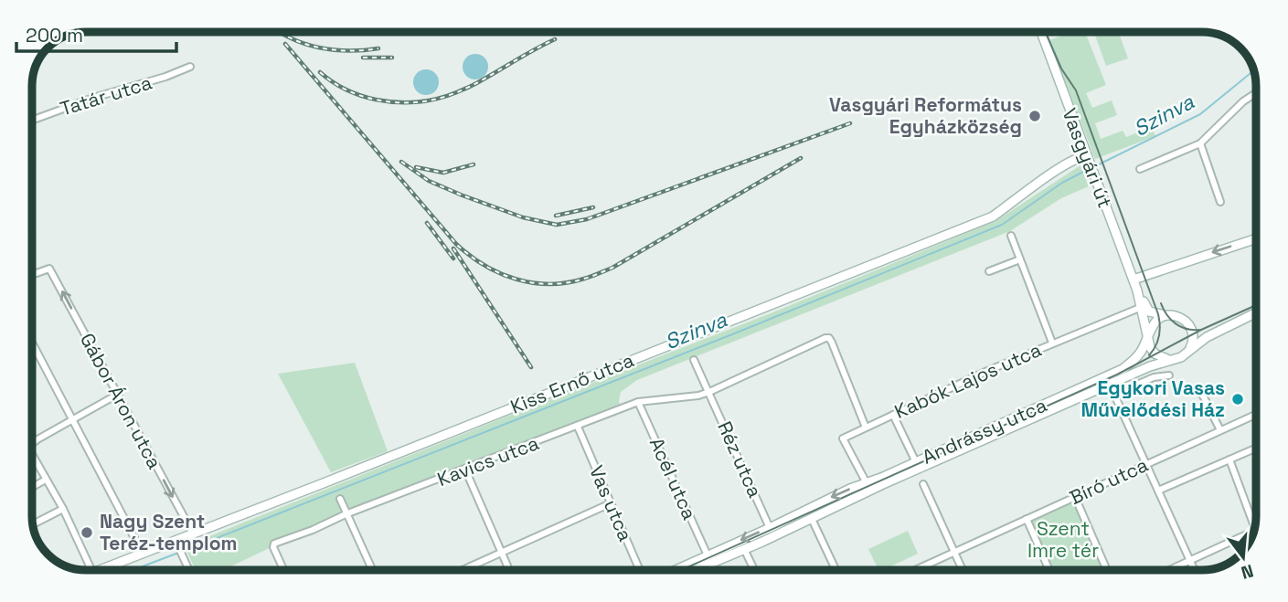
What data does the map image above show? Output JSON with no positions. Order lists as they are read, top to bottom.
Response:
{
  "streets": {
    "street": [
      "Tatár utca",
      "Vasgyári út",
      "Kabók Lajos utca",
      "Kiss Ernő utca",
      "Gábor Áron utca",
      "Andrássy utca",
      "Réz utca",
      "Kavics utca",
      "Acél utca",
      "Bíró utca",
      "Vas utca"
    ]
  },
  "crossings": [
    ["Vasgyári út", "Kabók Lajos utca"],
    ["Vasgyári út", "Kiss Ernő utca"],
    ["Vasgyári út", "Andrássy utca"],
    ["Kabók Lajos utca", "Andrássy utca"],
    ["Kabók Lajos utca", "Kavics utca"],
    ["Kiss Ernő utca", "Gábor Áron utca"],
    ["Andrássy utca", "Réz utca"],
    ["Andrássy utca", "Acél utca"],
    ["Réz utca", "Kavics utca"],
    ["Kavics utca", "Acél utca"],
    ["Kavics utca", "Vas utca"]
  ],
  "water": ["Szinva"],
  "parks": ["Szent Imre tér"],
  "places": ["Vasgyári Református Egyházközség", "Egykori Vasas Művelődési Ház", "Nagy Szent Teréz-templom"],
  "scale_bar": "200 m",
  "north": "bottom"
}
